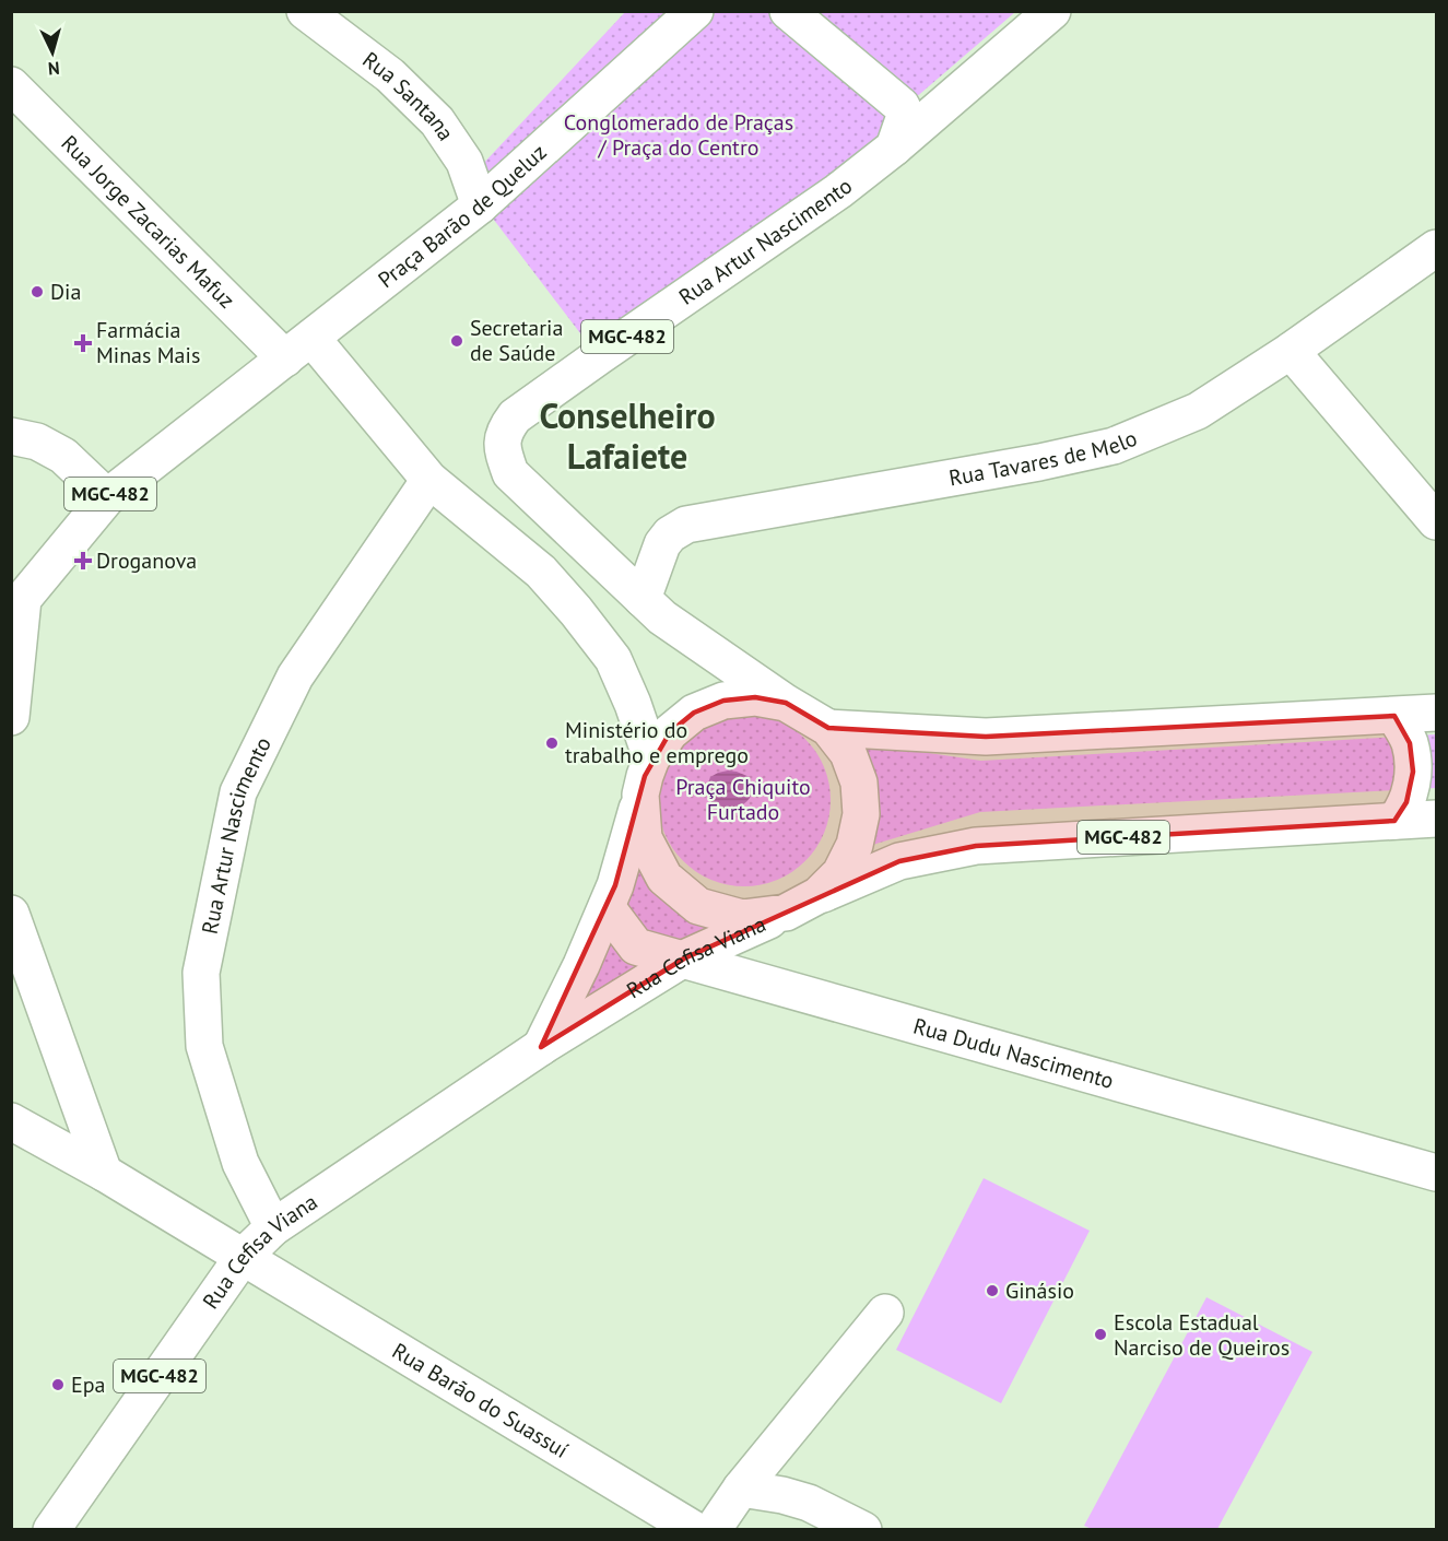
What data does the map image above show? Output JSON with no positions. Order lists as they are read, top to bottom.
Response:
{
  "streets": {
    "main road": [
      "Rua Santana",
      "Praça Barão de Queluz",
      "Rua Jorge Zacarias Mafuz",
      "Rua Artur Nascimento",
      "MGC-482",
      "Rua Tavares de Melo",
      "Rua Cefisa Viana",
      "Rua Dudu Nascimento",
      "Rua Barão do Suassuí"
    ]
  },
  "crossings": [
    ["Rua Santana", "Praça Barão de Queluz"],
    ["Praça Barão de Queluz", "Rua Jorge Zacarias Mafuz"],
    ["Praça Barão de Queluz", "MGC-482"],
    ["Rua Jorge Zacarias Mafuz", "Rua Artur Nascimento"],
    ["Rua Jorge Zacarias Mafuz", "MGC-482"],
    ["Rua Jorge Zacarias Mafuz", "Rua Cefisa Viana"],
    ["Rua Artur Nascimento", "MGC-482"],
    ["Rua Artur Nascimento", "Rua Tavares de Melo"],
    ["Rua Artur Nascimento", "Rua Cefisa Viana"],
    ["Rua Artur Nascimento", "Rua Barão do Suassuí"],
    ["MGC-482", "Rua Tavares de Melo"],
    ["MGC-482", "Rua Cefisa Viana"],
    ["Rua Cefisa Viana", "Rua Dudu Nascimento"],
    ["Rua Cefisa Viana", "Rua Barão do Suassuí"]
  ],
  "districts": ["Conselheiro Lafaiete"],
  "parks": ["Conglomerado de Praças / Praça do Centro", "Praça Chiquito Furtado"],
  "places": {
    "other": [
      "Dia",
      "Secretaria de Saúde",
      "Ministério do trabalho e emprego",
      "Ginásio",
      "Escola Estadual Narciso de Queiros",
      "Epa"
    ],
    "health": ["Farmácia Minas Mais", "Droganova"]
  },
  "north": "bottom"
}
